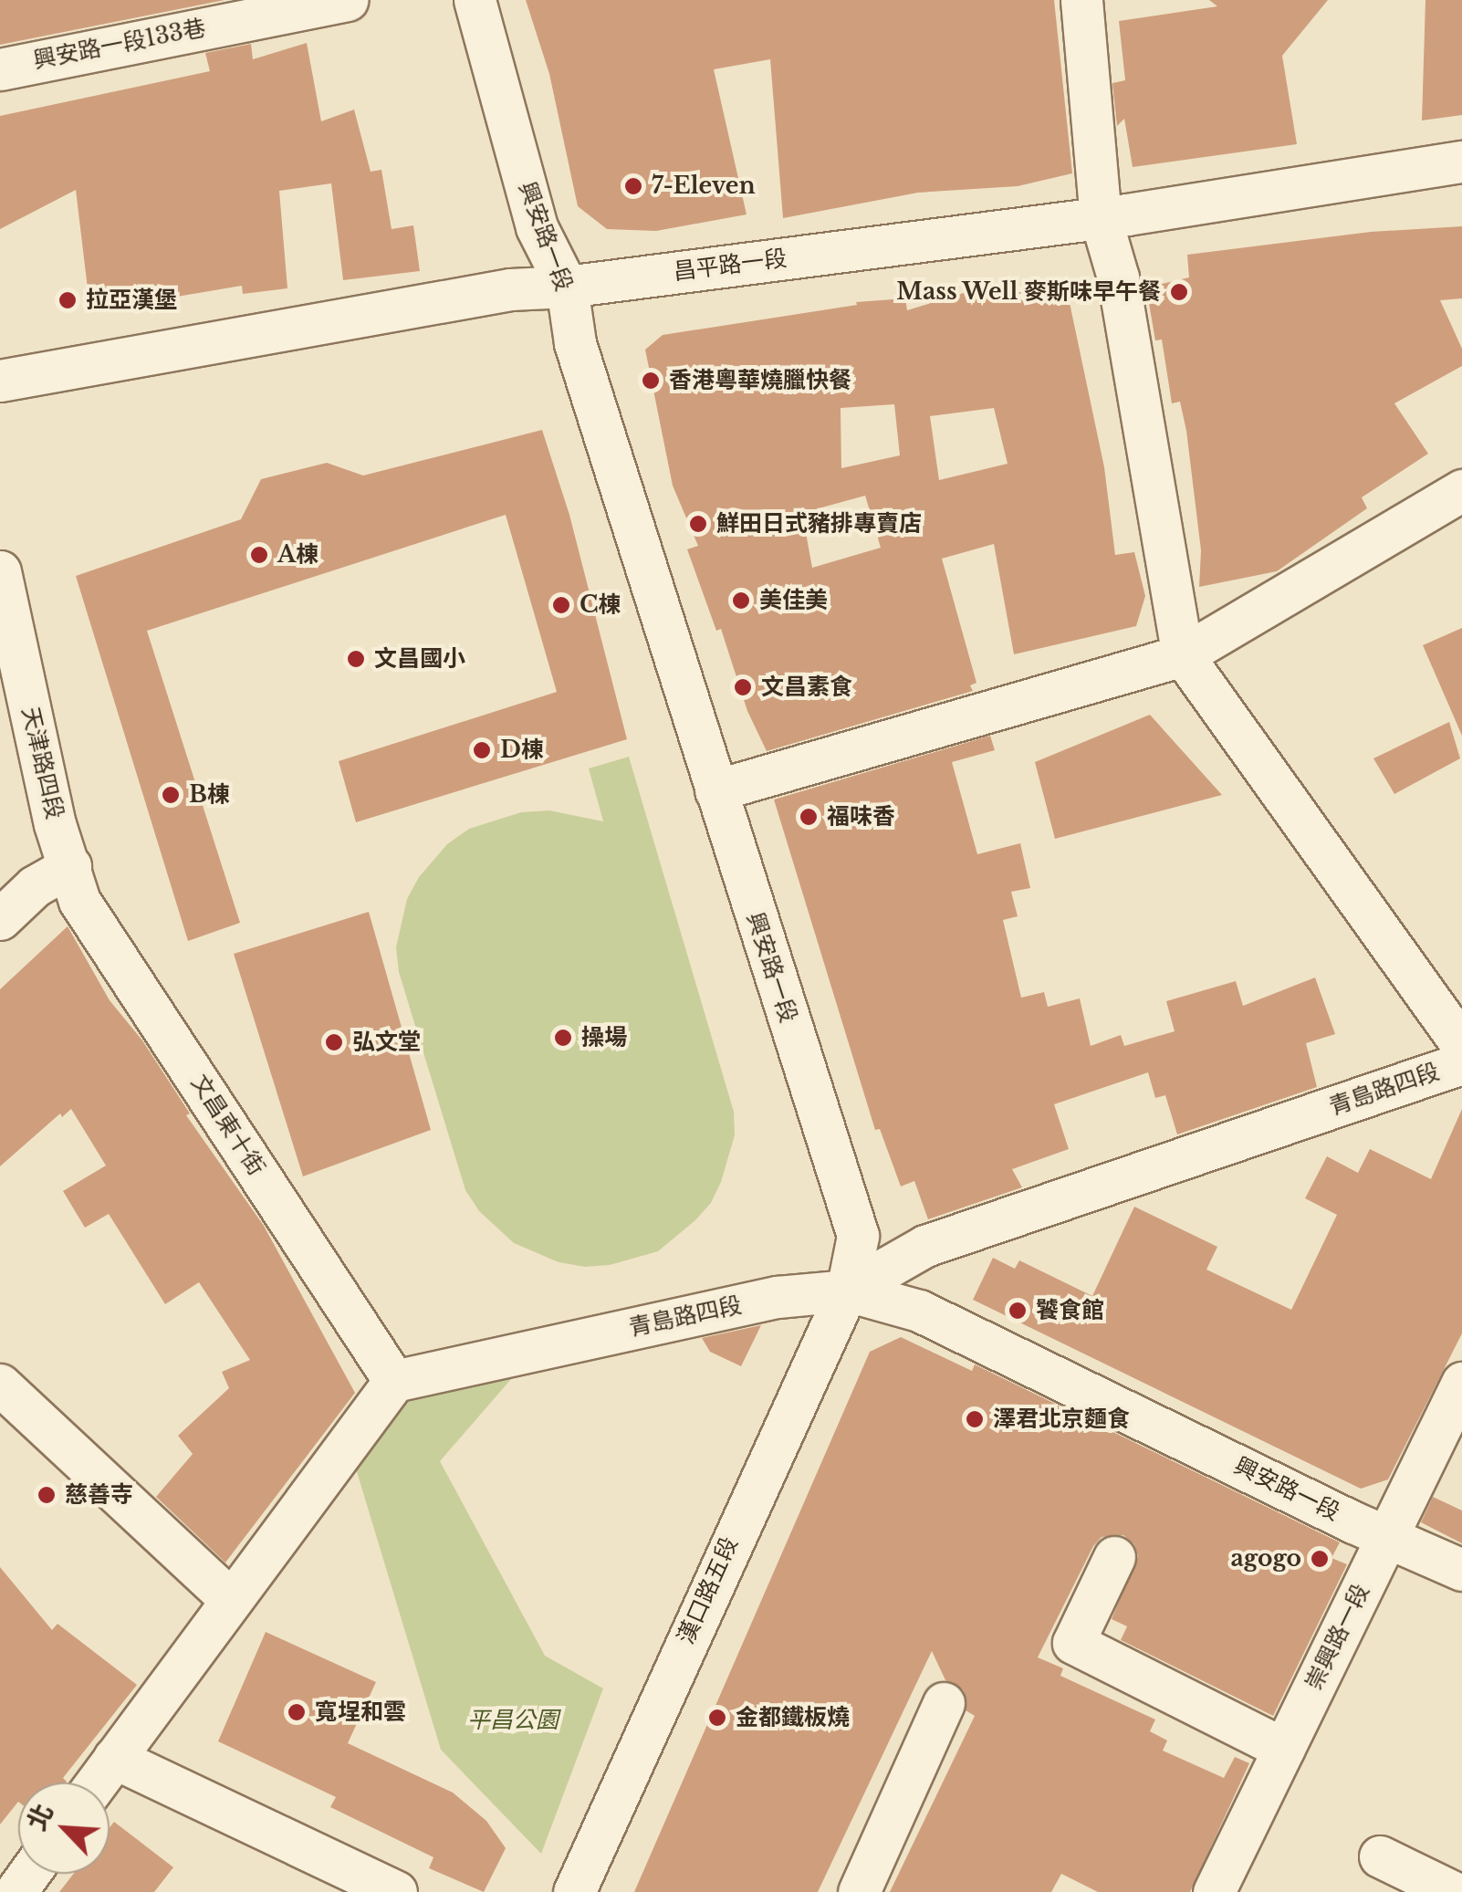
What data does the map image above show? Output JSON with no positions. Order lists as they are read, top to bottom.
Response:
{
  "streets": {
    "street": [
      "興安路一段133巷",
      "興安路一段",
      "昌平路一段",
      "天津路四段",
      "青島路四段",
      "文昌東十街",
      "漢口路五段",
      "崇興路一段"
    ]
  },
  "crossings": [
    ["興安路一段", "昌平路一段"],
    ["興安路一段", "青島路四段"],
    ["興安路一段", "漢口路五段"],
    ["興安路一段", "崇興路一段"],
    ["天津路四段", "文昌東十街"],
    ["青島路四段", "文昌東十街"],
    ["青島路四段", "漢口路五段"]
  ],
  "parks": ["平昌公園"],
  "places": [
    "7-Eleven",
    "Mass Well 麥斯味早午餐",
    "拉亞漢堡",
    "香港粵華燒臘快餐",
    "鮮田日式豬排專賣店",
    "A棟",
    "美佳美",
    "C棟",
    "文昌國小",
    "文昌素食",
    "D棟",
    "B棟",
    "福味香",
    "操場",
    "弘文堂",
    "饕食館",
    "澤君北京麵食",
    "慈善寺",
    "agogo",
    "寬埕和雲",
    "金都鐵板燒"
  ],
  "north": "top left"
}
